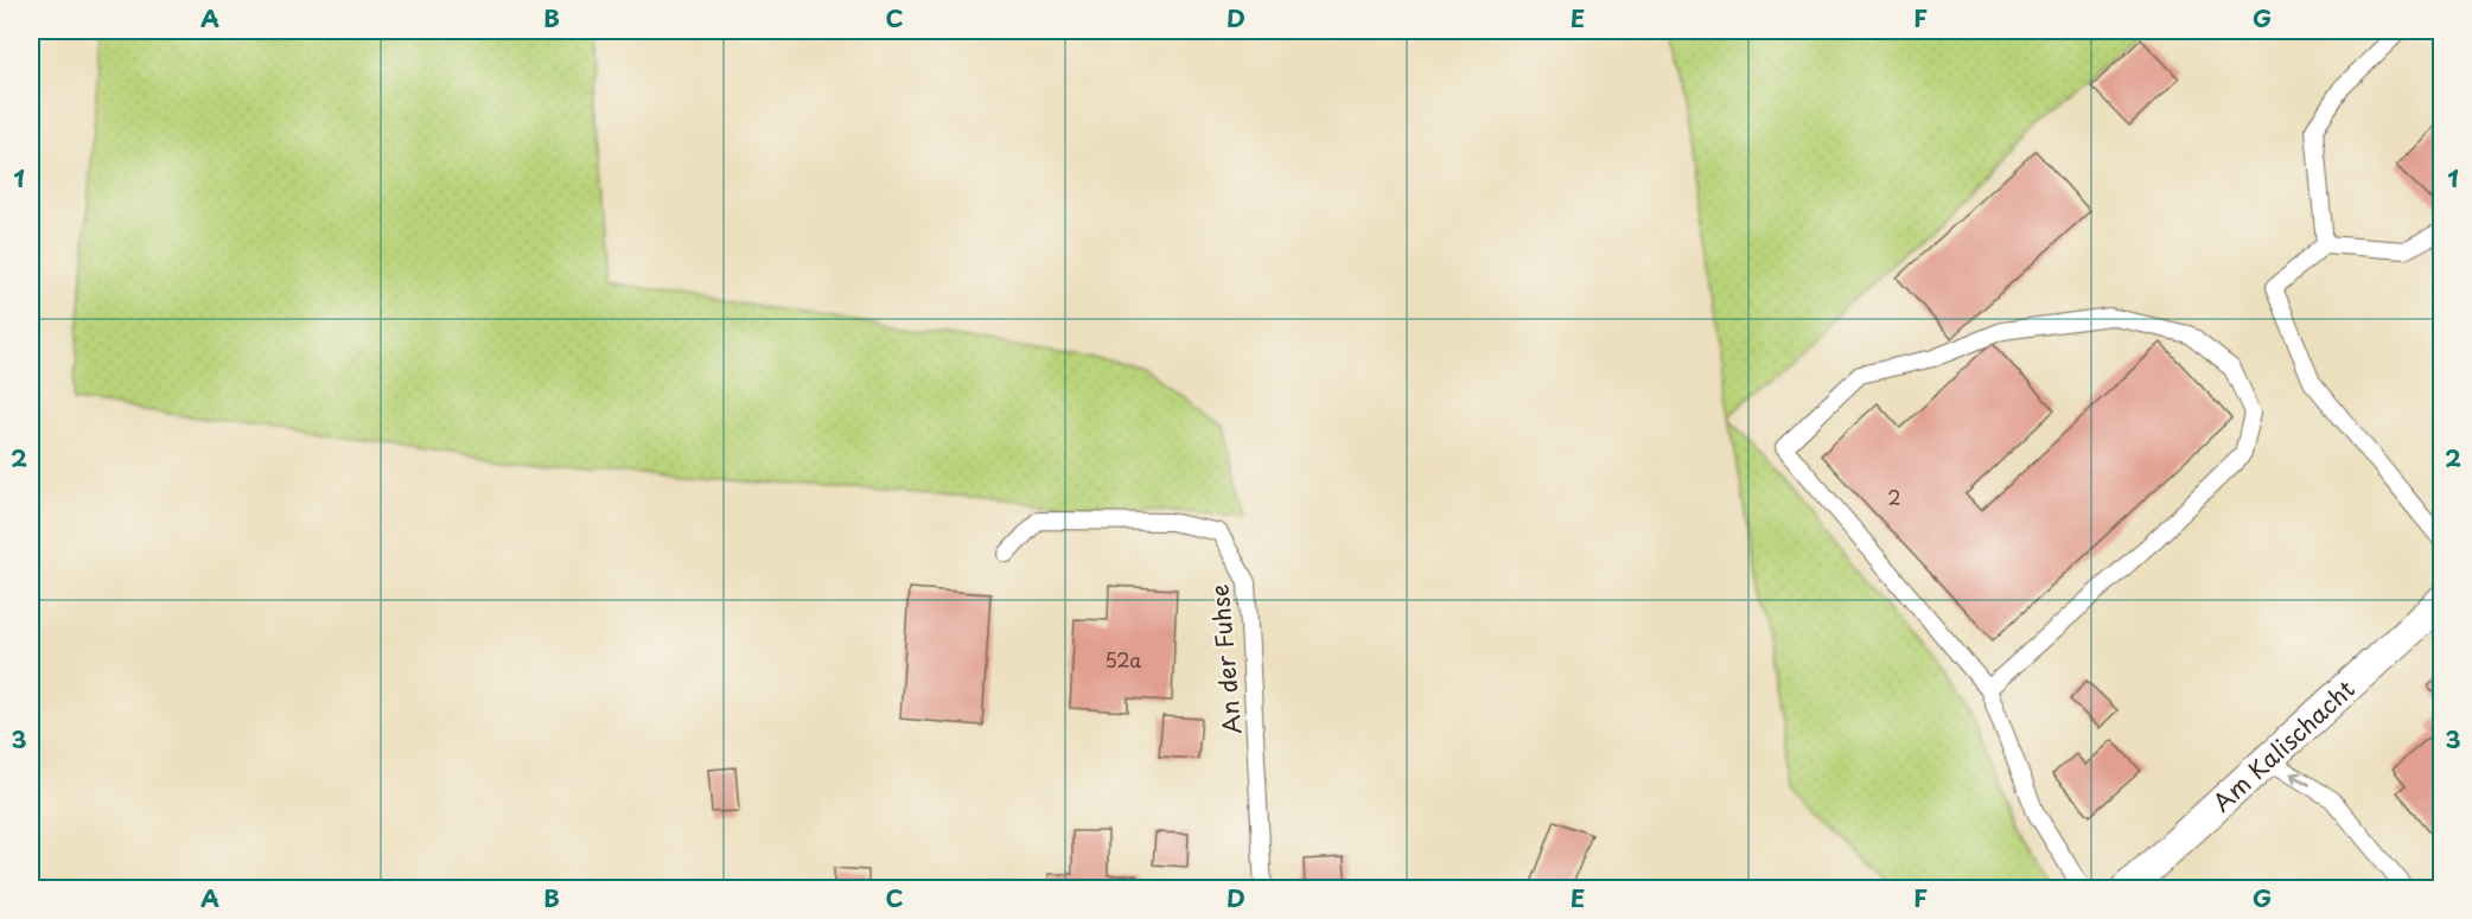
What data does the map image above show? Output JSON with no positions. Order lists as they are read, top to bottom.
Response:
{
  "streets": {
    "street": ["Am Kalischacht"],
    "lane": ["An der Fuhse"]
  },
  "house_numbers": ["2", "52a"],
  "grid": {
    "columns": [
      "A",
      "B",
      "C",
      "D",
      "E",
      "F",
      "G"
    ],
    "rows": ["1", "2", "3"]
  }
}
